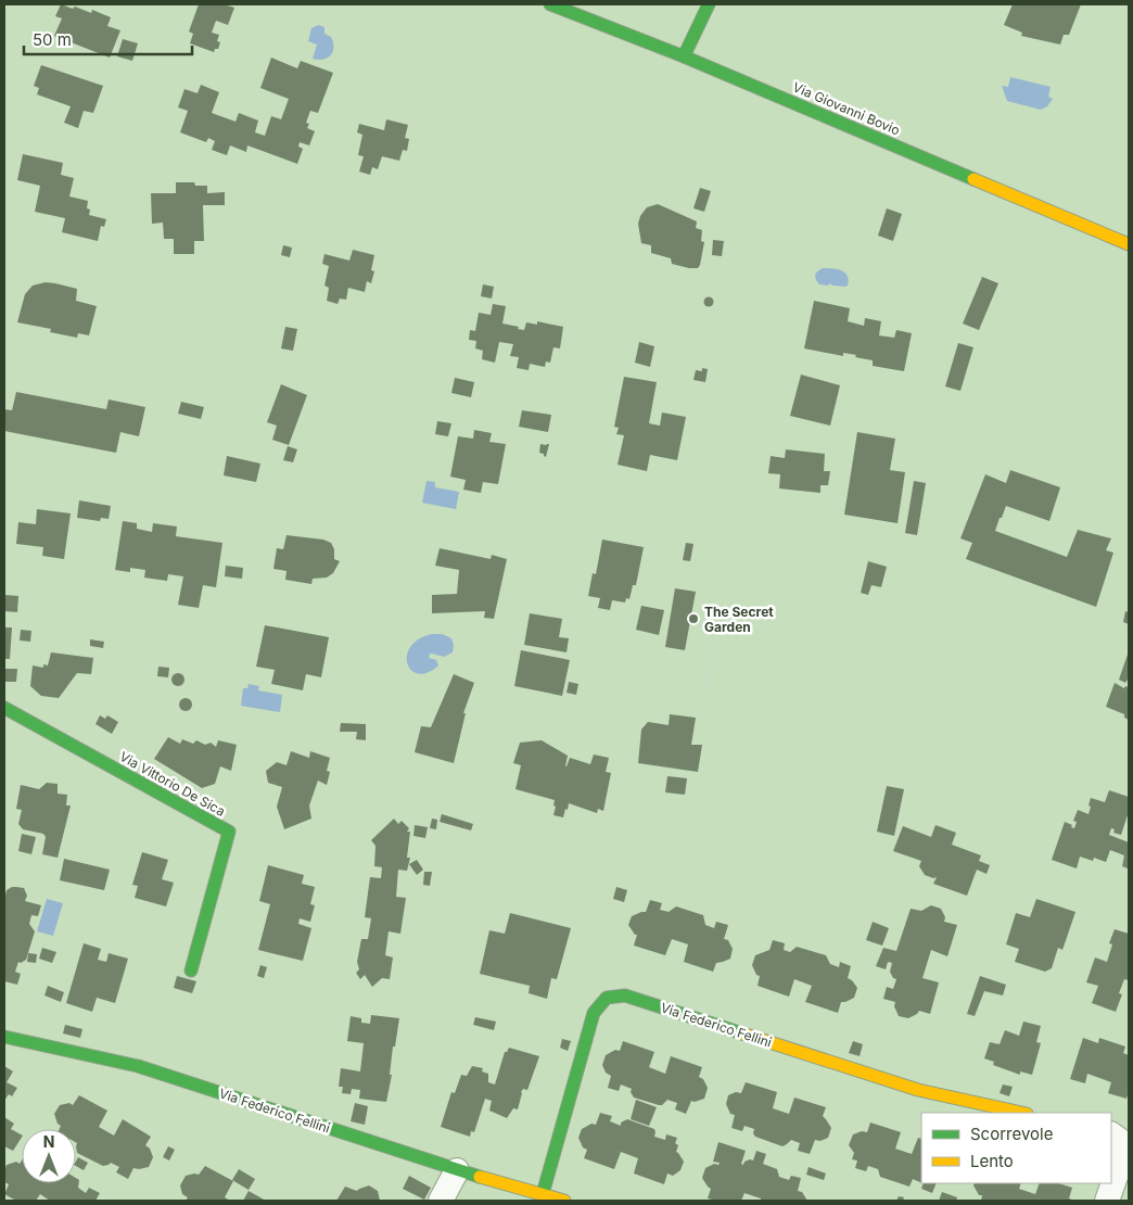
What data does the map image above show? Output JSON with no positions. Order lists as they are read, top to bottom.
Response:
{
  "streets": {
    "street": ["Via Giovanni Bovio", "Via Vittorio De Sica", "Via Federico Fellini"]
  },
  "places": ["The Secret Garden"],
  "legend": ["Scorrevole", "Lento"],
  "scale_bar": "50 m",
  "north": "top"
}
